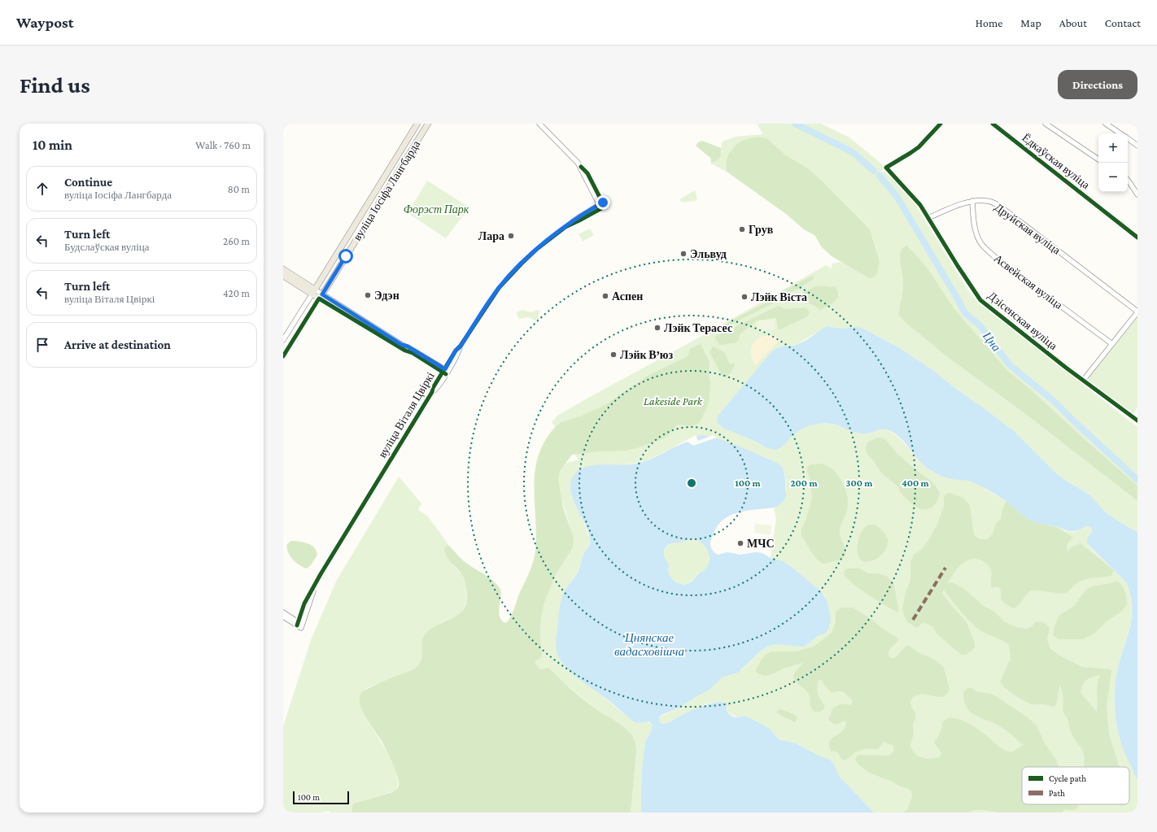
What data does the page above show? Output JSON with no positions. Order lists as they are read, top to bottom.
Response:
{
  "streets": {
    "main road": ["вуліца Іосіфа Лангбарда"],
    "street": [
      "Ёдкаўская вуліца",
      "Друйская вуліца",
      "Асвейская вуліца",
      "Дзісенская вуліца",
      "вуліца Віталя Цвіркі"
    ]
  },
  "crossings": [
    ["Друйская вуліца", "Асвейская вуліца"],
    ["Друйская вуліца", "Дзісенская вуліца"]
  ],
  "water": ["Цна", "Цнянскае вадасховішча"],
  "parks": ["Форэст Парк", "Lakeside Park"],
  "places": [
    "Грув",
    "Лара",
    "Эльвуд",
    "Эдэн",
    "Аспен",
    "Лэйк Вiста",
    "Лэйк Терасес",
    "Лэйк В’юз",
    "МЧС"
  ],
  "legend": ["Cycle path", "Path"],
  "scale_bar": "100 m",
  "page": {
    "header": "Waypost",
    "nav": [
      "Home",
      "Map",
      "About",
      "Contact"
    ],
    "buttons": "Directions",
    "title": "Find us",
    "heading": ["10 min", "Walk · 760 m"],
    "map_buttons": ["+", "−"],
    "list": [
      ["Continue", "вуліца Іосіфа Лангбарда", "80 m"],
      ["Turn left", "Будслаўская вуліца", "260 m"],
      ["Turn left", "вуліца Віталя Цвіркі", "420 m"],
      "Arrive at destination"
    ],
    "scale": "100 m"
  },
  "rings": [
    "100 m",
    "200 m",
    "300 m",
    "400 m"
  ]
}
